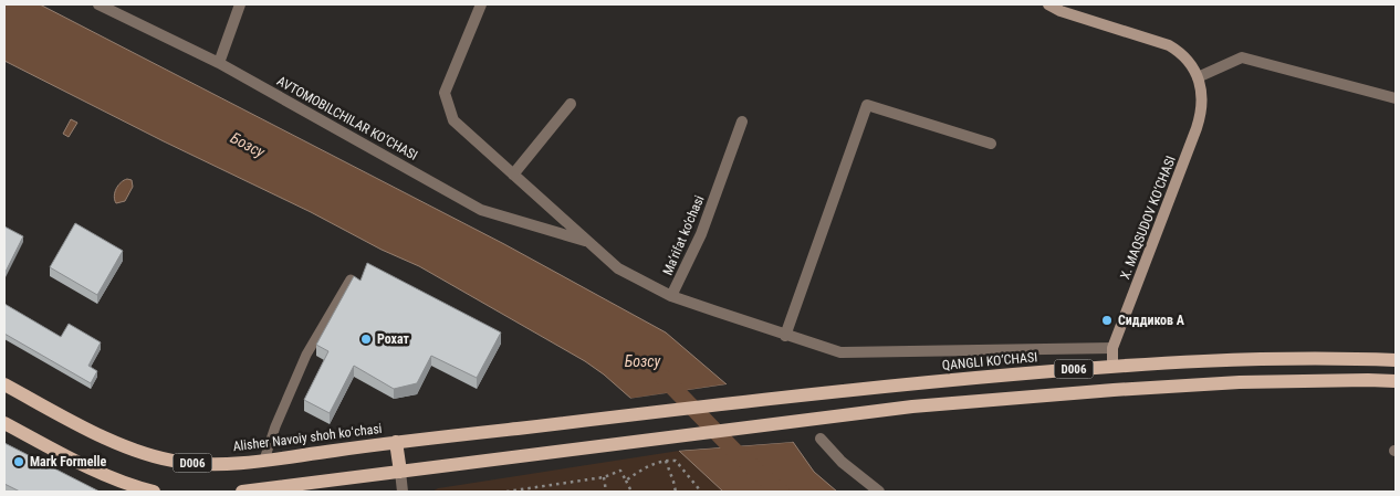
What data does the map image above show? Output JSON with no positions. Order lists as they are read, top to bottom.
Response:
{
  "streets": {
    "main road": ["QANGLI KO‘CHASI", "D006", "Alisher Navoiy shoh koʻchasi"],
    "street": ["AVTOMOBILCHILAR KO‘CHASI", "X. MAQSUDOV KO‘CHASI", "Maʼrifat ko‘chasi"]
  },
  "crossings": [
    ["AVTOMOBILCHILAR KO‘CHASI", "Maʼrifat ko‘chasi"],
    ["X. MAQSUDOV KO‘CHASI", "QANGLI KO‘CHASI"],
    ["Maʼrifat ko‘chasi", "QANGLI KO‘CHASI"],
    ["QANGLI KO‘CHASI", "Alisher Navoiy shoh koʻchasi"]
  ],
  "water": ["Бозсу"],
  "places": ["Сиддиков А", "Рохат", "Mark Formelle"]
}
